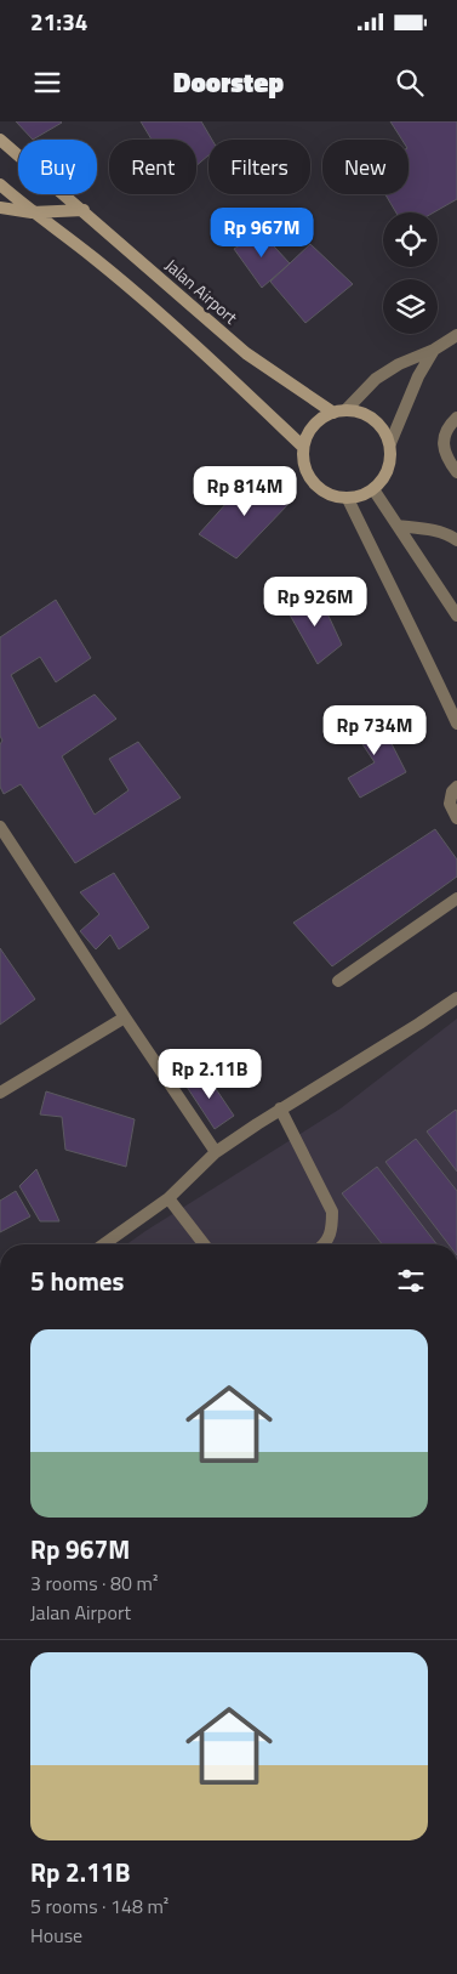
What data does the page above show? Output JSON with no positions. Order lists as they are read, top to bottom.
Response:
{
  "streets": {
    "street": ["Jalan Airport"]
  },
  "page": {
    "status": "21:34",
    "header": "Doorstep",
    "chip": [
      "Buy",
      "Rent",
      "Filters",
      "New"
    ],
    "price": [
      "Rp 967M",
      "Rp 814M",
      "Rp 926M",
      "Rp 734M",
      "Rp 2.11B"
    ],
    "heading": "5 homes",
    "list": [
      {
        "name": "Rp 967M",
        "note": "3 rooms · 80 m² · Jalan Airport"
      },
      {
        "name": "Rp 2.11B",
        "note": "5 rooms · 148 m² · House"
      }
    ]
  }
}
